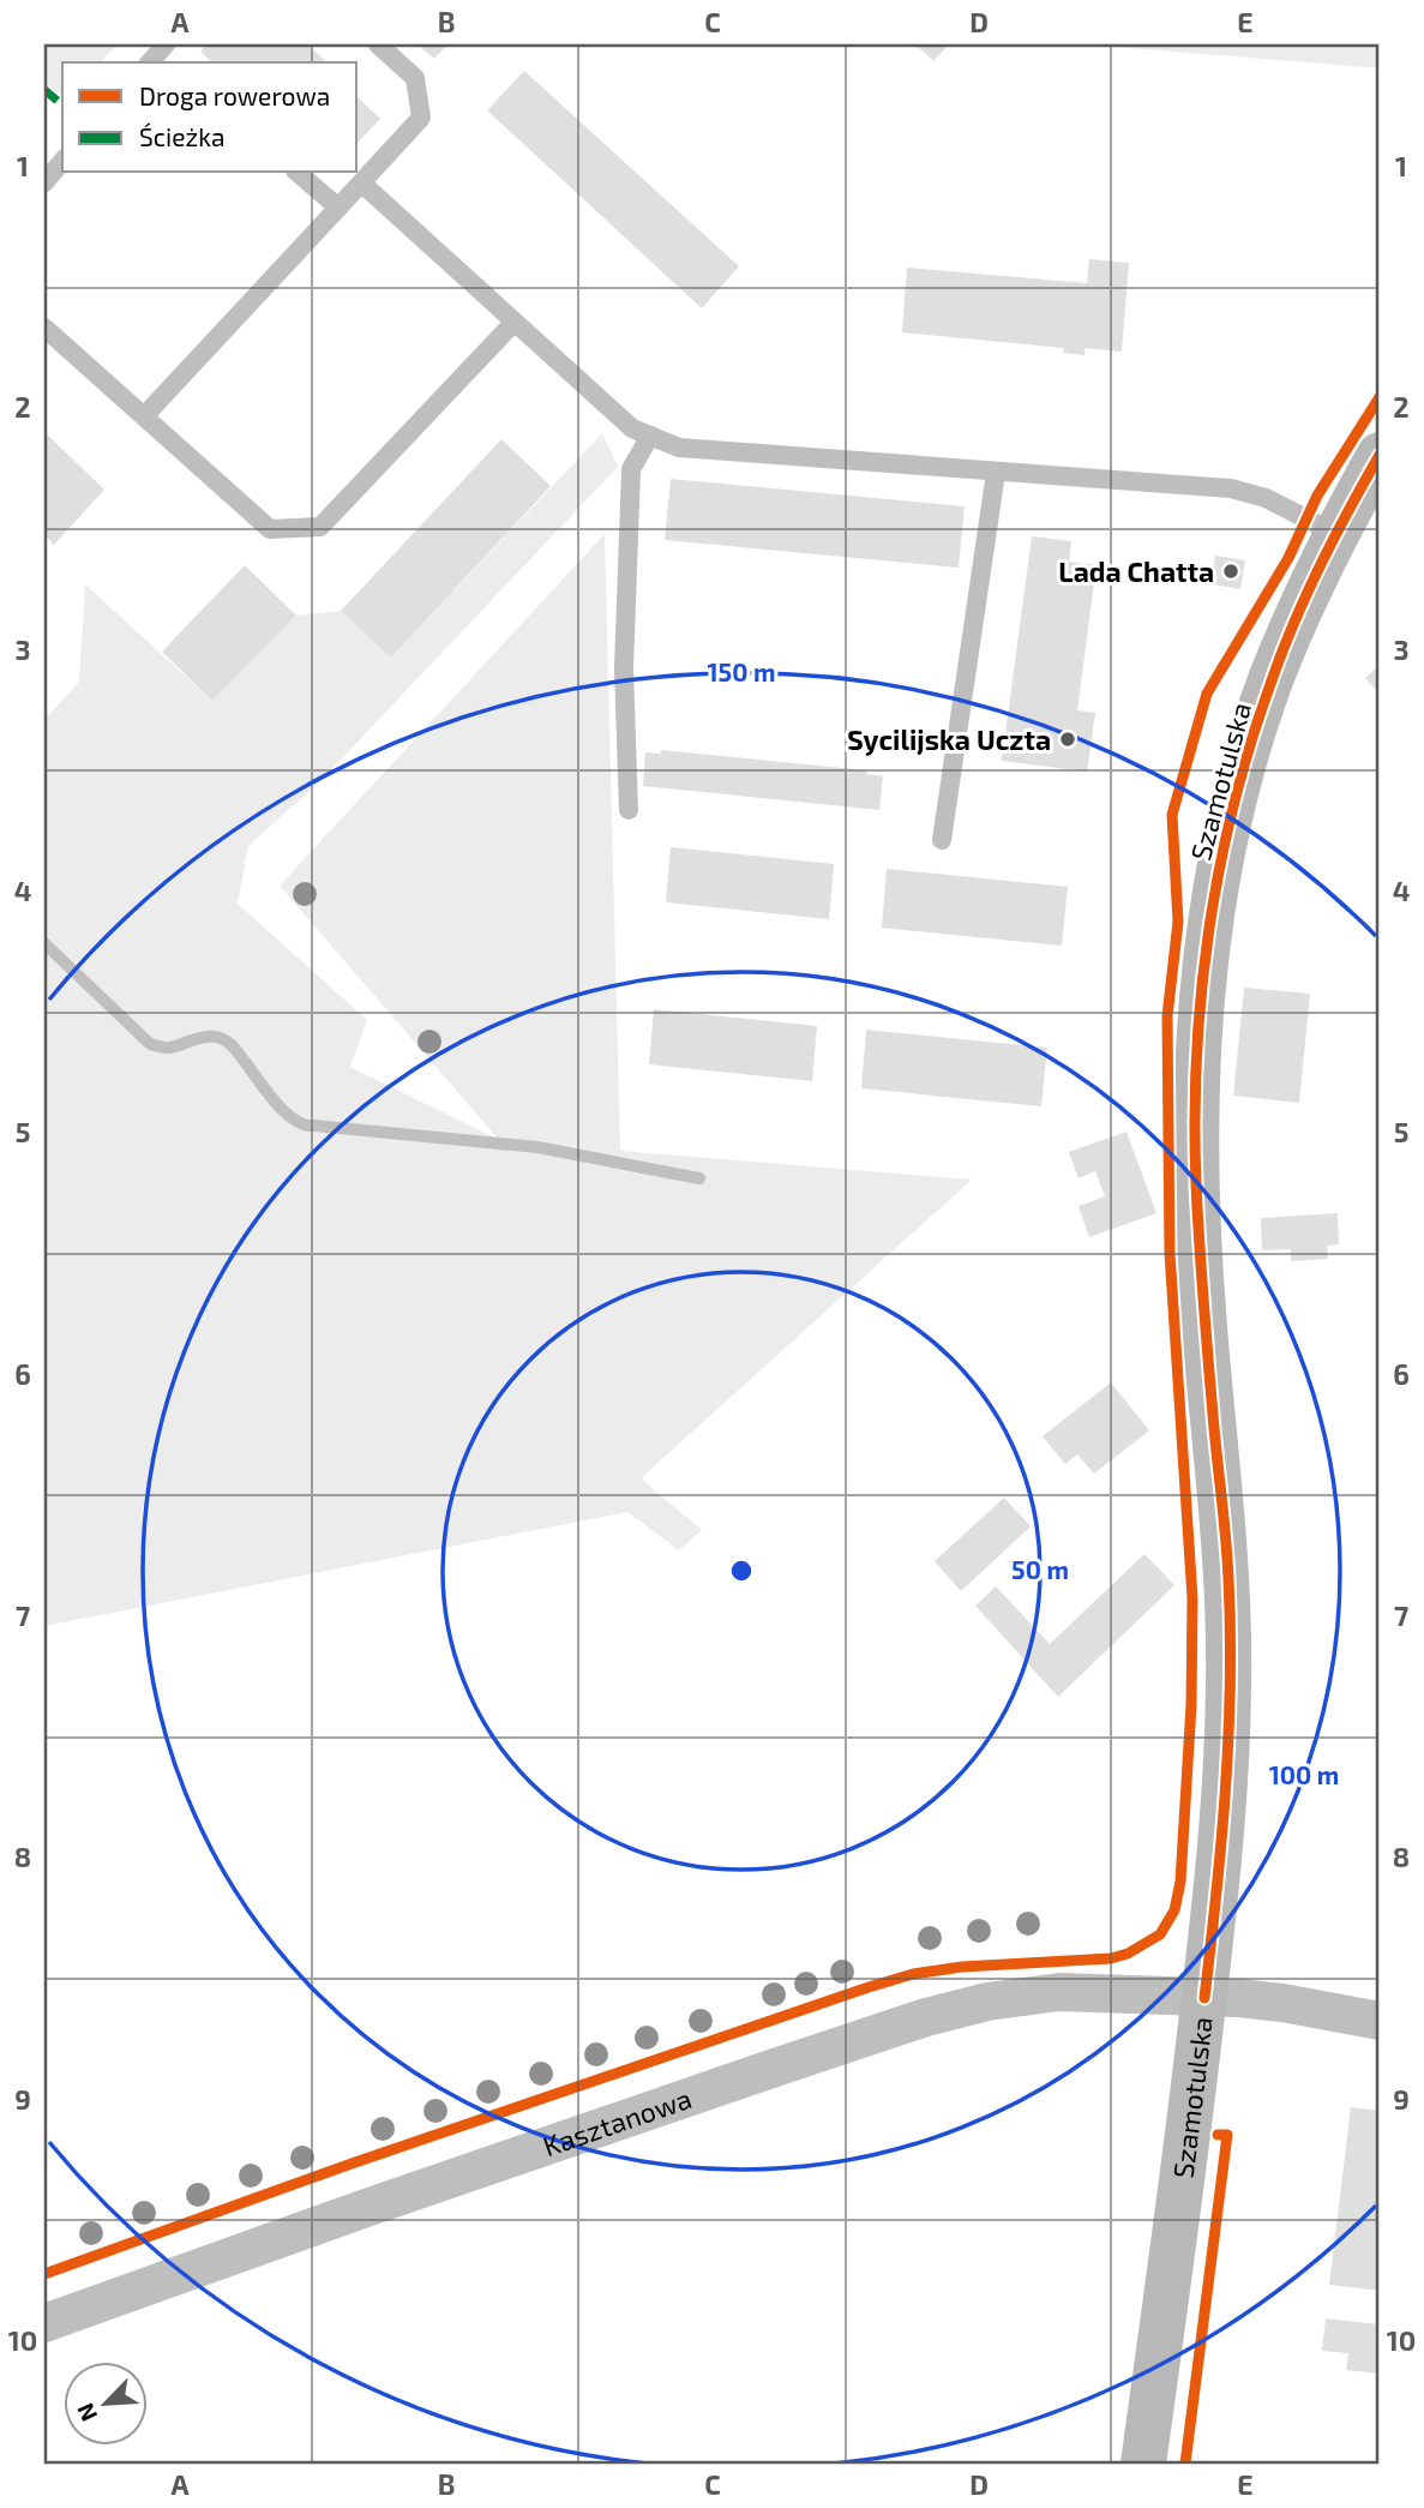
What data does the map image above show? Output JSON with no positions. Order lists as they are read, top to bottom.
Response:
{
  "streets": {
    "street": ["Szamotulska", "Kasztanowa"]
  },
  "crossings": [
    ["Szamotulska", "Kasztanowa"]
  ],
  "places": ["Lada Chatta", "Sycilijska Uczta"],
  "legend": ["Droga rowerowa", "Ścieżka"],
  "north": "bottom left",
  "grid": {
    "columns": [
      "A",
      "B",
      "C",
      "D",
      "E"
    ],
    "rows": [
      "1",
      "2",
      "3",
      "4",
      "5",
      "6",
      "7",
      "8",
      "9",
      "10"
    ]
  },
  "rings": ["150 m", "50 m", "100 m"]
}
